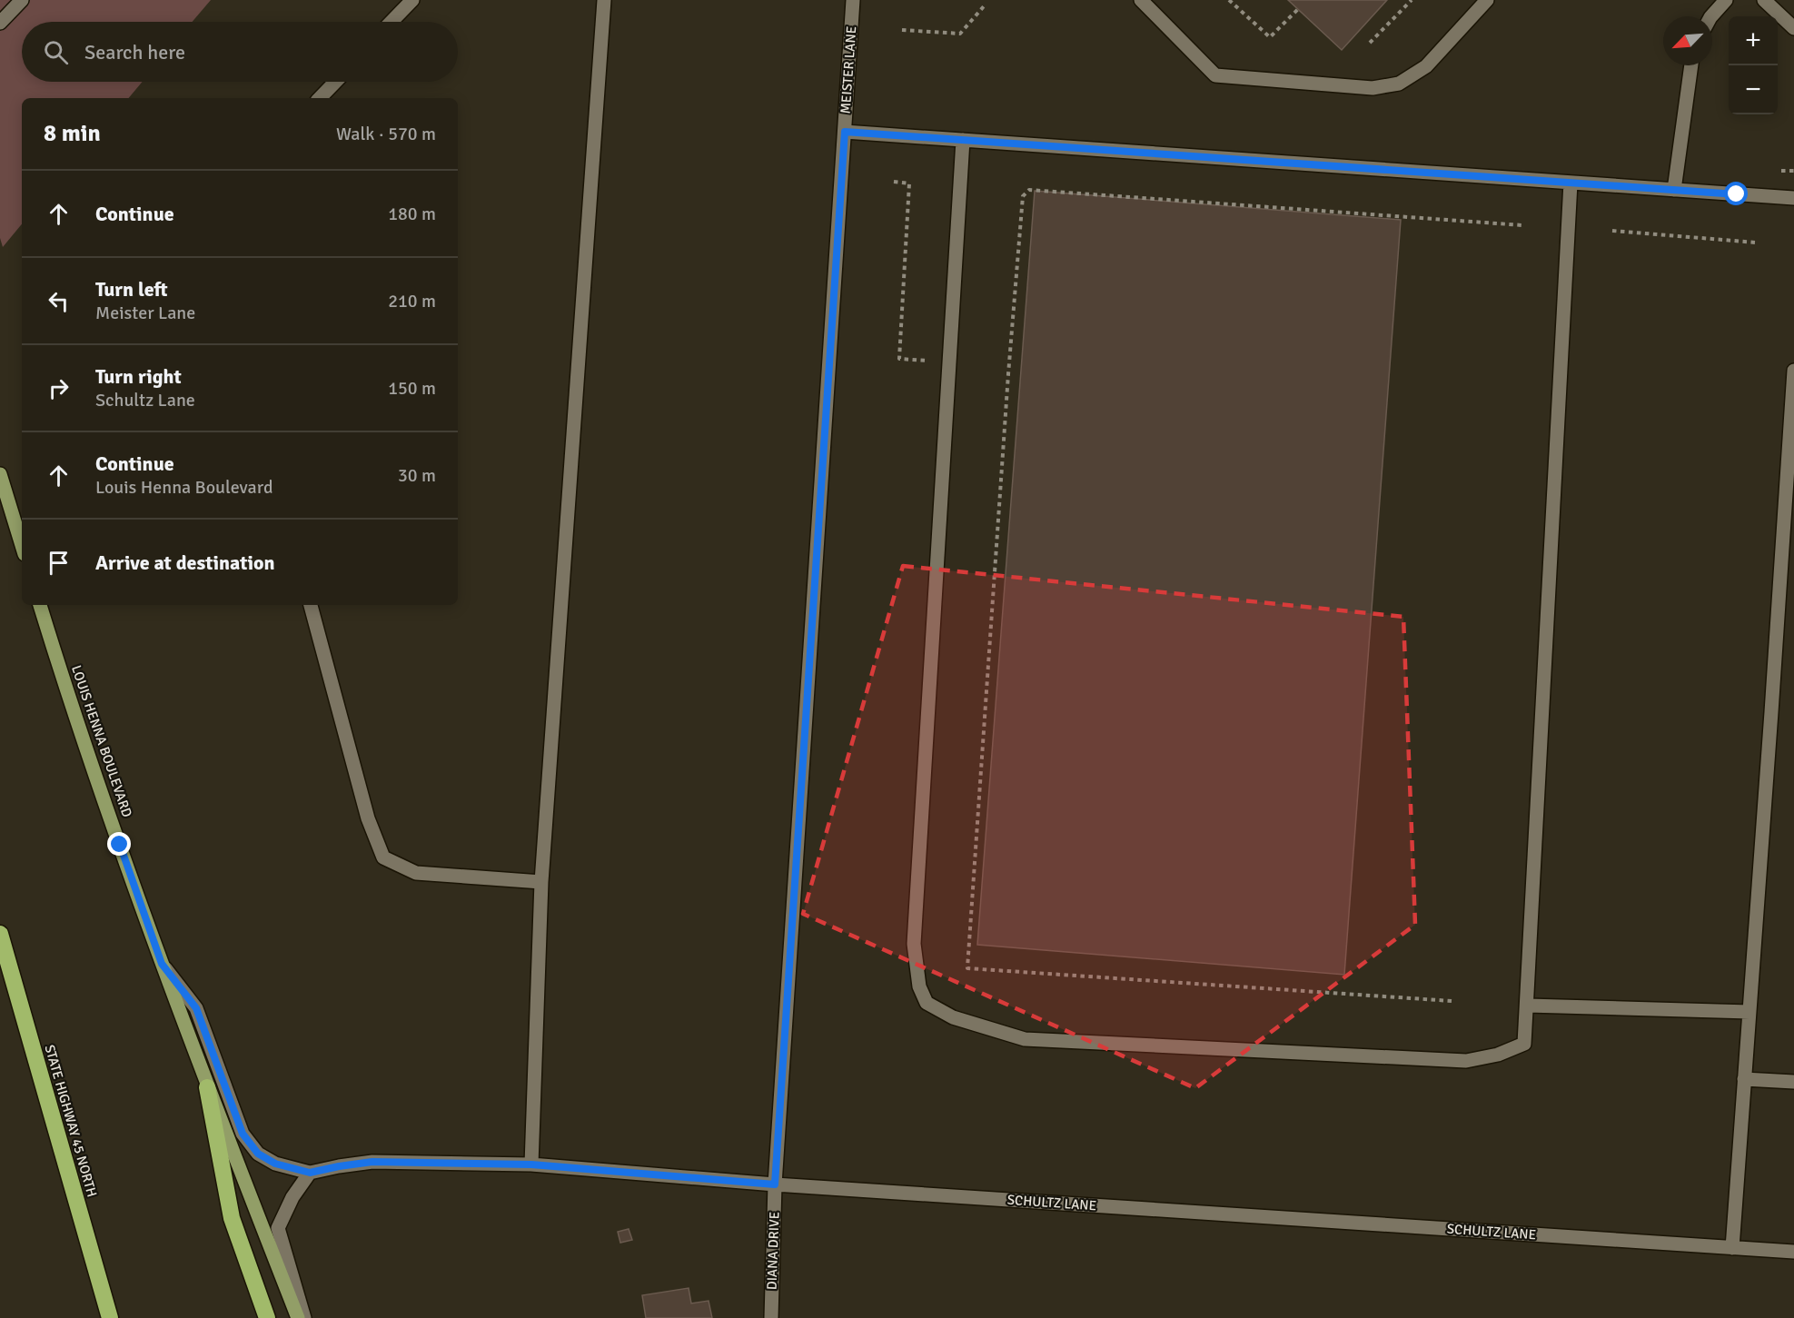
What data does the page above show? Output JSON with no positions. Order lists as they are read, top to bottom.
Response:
{
  "streets": {
    "highway": ["STATE HIGHWAY 45 NORTH"],
    "main road": ["LOUIS HENNA BOULEVARD"],
    "street": ["MEISTER LANE", "SCHULTZ LANE", "DIANA DRIVE"]
  },
  "crossings": [
    ["MEISTER LANE", "SCHULTZ LANE"],
    ["MEISTER LANE", "DIANA DRIVE"],
    ["LOUIS HENNA BOULEVARD", "SCHULTZ LANE"],
    ["SCHULTZ LANE", "DIANA DRIVE"]
  ],
  "north": "bottom left",
  "page": {
    "map_buttons": ["+", "−"],
    "search": "Search here",
    "heading": ["8 min", "Walk · 570 m"],
    "list": [
      ["Continue", "180 m"],
      ["Turn left", "Meister Lane", "210 m"],
      ["Turn right", "Schultz Lane", "150 m"],
      ["Continue", "Louis Henna Boulevard", "30 m"],
      "Arrive at destination"
    ]
  }
}
